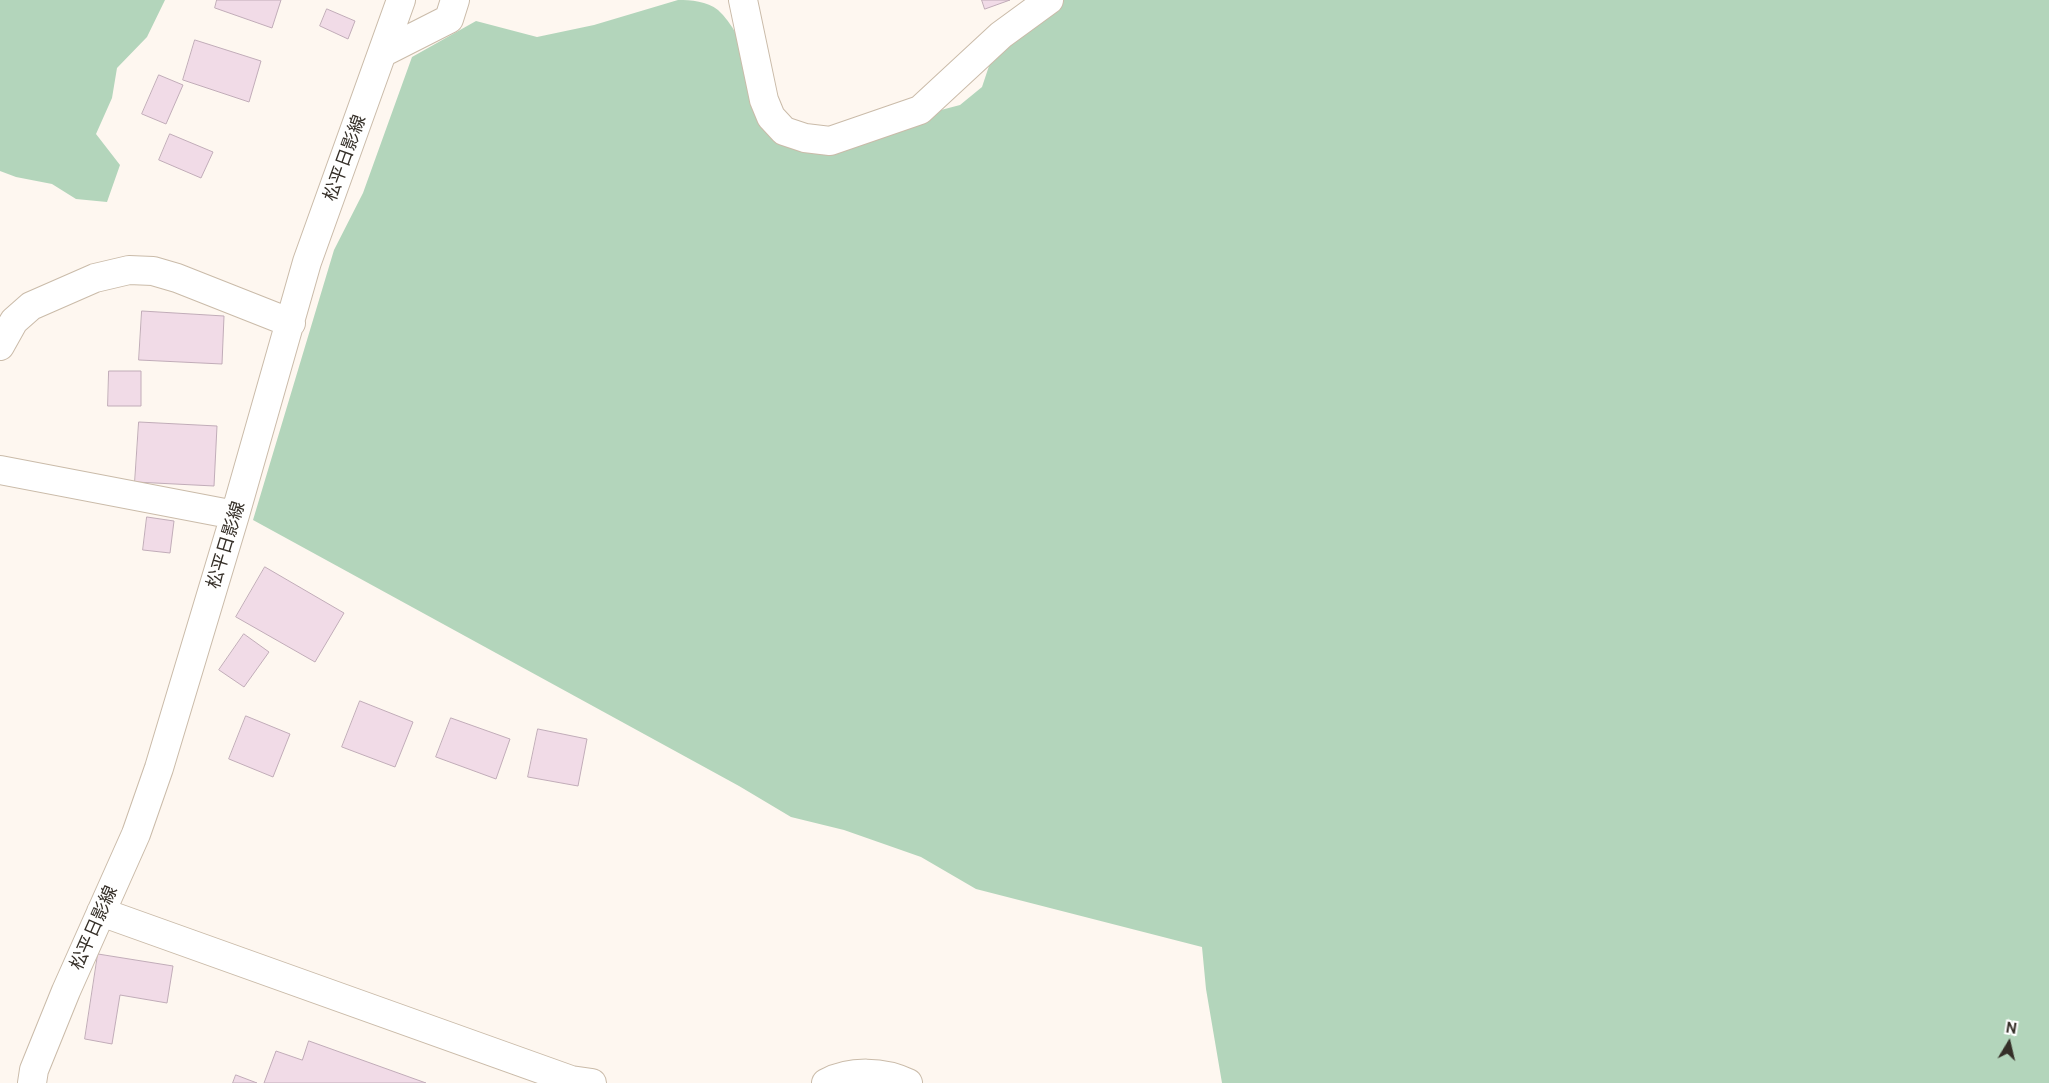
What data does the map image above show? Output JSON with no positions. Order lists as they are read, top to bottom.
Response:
{
  "streets": {
    "street": ["松平日影線"]
  },
  "north": "top"
}
